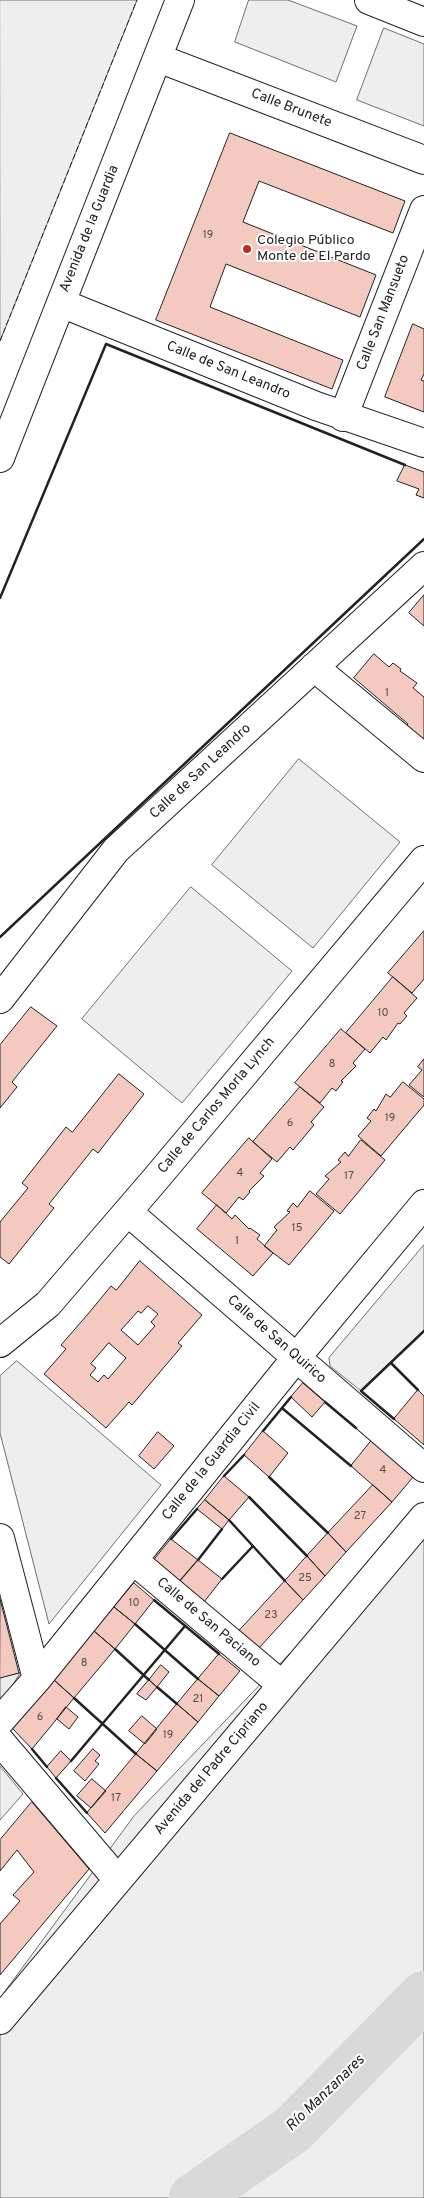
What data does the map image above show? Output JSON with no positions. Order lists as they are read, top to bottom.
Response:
{
  "streets": {
    "street": [
      "Calle Brunete",
      "Avenida de la Guardia",
      "Calle San Mansueto",
      "Calle de San Leandro",
      "Calle de Carlos Morla Lynch",
      "Calle de San Quirico",
      "Calle de la Guardia Civil",
      "Calle de San Paciano",
      "Avenida del Padre Cipriano"
    ]
  },
  "crossings": [
    ["Calle Brunete", "Avenida de la Guardia"],
    ["Avenida de la Guardia", "Calle de San Leandro"],
    ["Calle San Mansueto", "Calle de San Leandro"],
    ["Calle de Carlos Morla Lynch", "Calle de San Quirico"],
    ["Calle de San Quirico", "Calle de la Guardia Civil"],
    ["Calle de la Guardia Civil", "Calle de San Paciano"],
    ["Calle de San Paciano", "Avenida del Padre Cipriano"]
  ],
  "water": ["Río Manzanares"],
  "places": ["Colegio Público Monte de El Pardo"],
  "house_numbers": [
    "19",
    "1",
    "10",
    "8",
    "19",
    "6",
    "4",
    "17",
    "15",
    "1",
    "4",
    "27",
    "25",
    "10",
    "23",
    "8",
    "21",
    "6",
    "19",
    "17"
  ]
}
